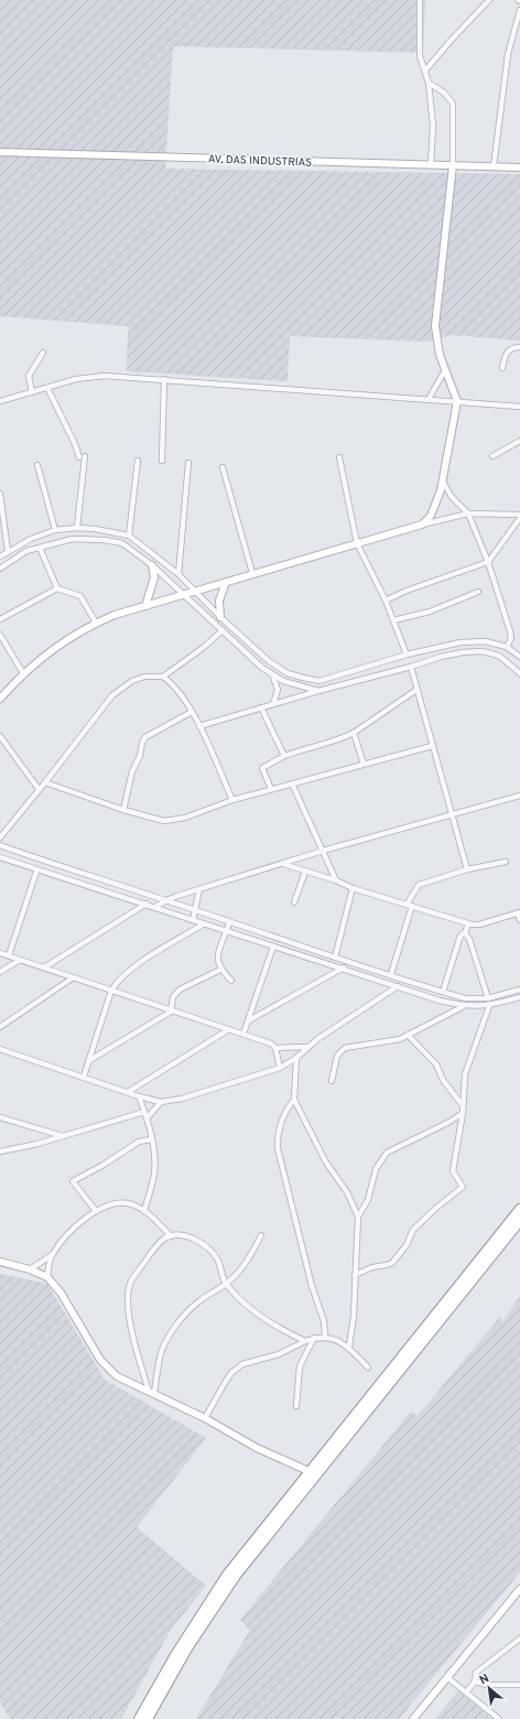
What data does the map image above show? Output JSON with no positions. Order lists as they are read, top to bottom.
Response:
{
  "streets": {
    "street": ["AV. DAS INDUSTRIAS"]
  },
  "north": "top left"
}
